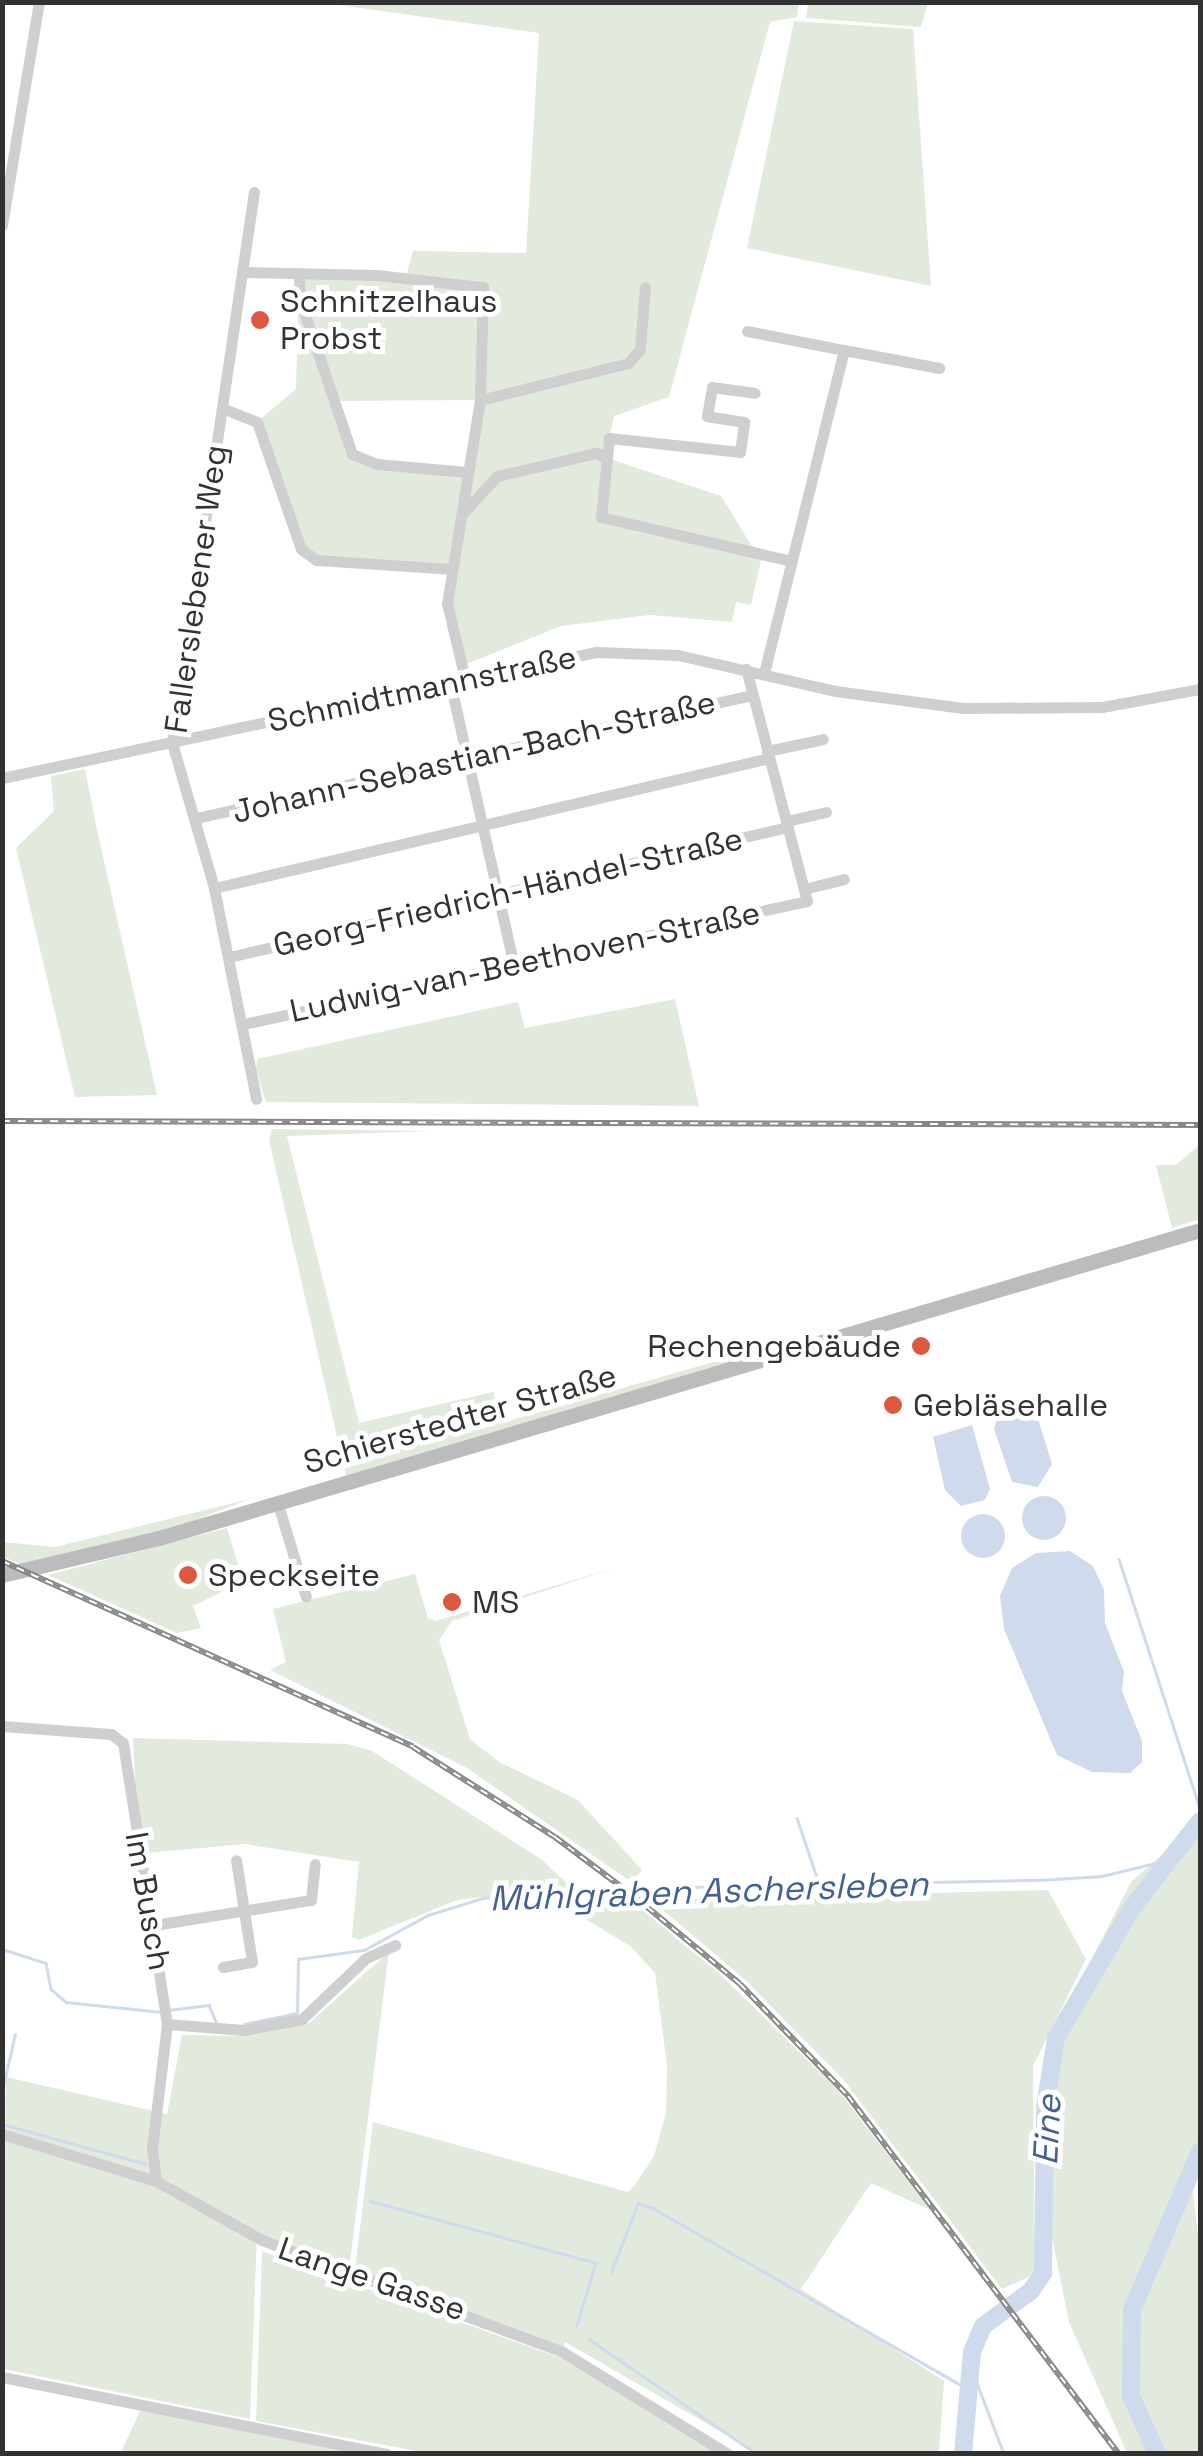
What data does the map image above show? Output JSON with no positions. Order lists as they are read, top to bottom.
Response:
{
  "streets": {
    "street": [
      "Fallerslebener Weg",
      "Schmidtmannstraße",
      "Johann-Sebastian-Bach-Straße",
      "Georg-Friedrich-Händel-Straße",
      "Ludwig-van-Beethoven-Straße",
      "Schierstedter Straße",
      "Im Busch",
      "Lange Gasse"
    ]
  },
  "crossings": [
    ["Fallerslebener Weg", "Schmidtmannstraße"],
    ["Fallerslebener Weg", "Johann-Sebastian-Bach-Straße"],
    ["Fallerslebener Weg", "Georg-Friedrich-Händel-Straße"],
    ["Fallerslebener Weg", "Ludwig-van-Beethoven-Straße"],
    ["Im Busch", "Lange Gasse"]
  ],
  "water": ["Mühlgraben Aschersleben", "Eine"],
  "places": [
    "Schnitzelhaus Probst",
    "Rechengebäude",
    "Gebläsehalle",
    "Speckseite",
    "MS"
  ]
}
